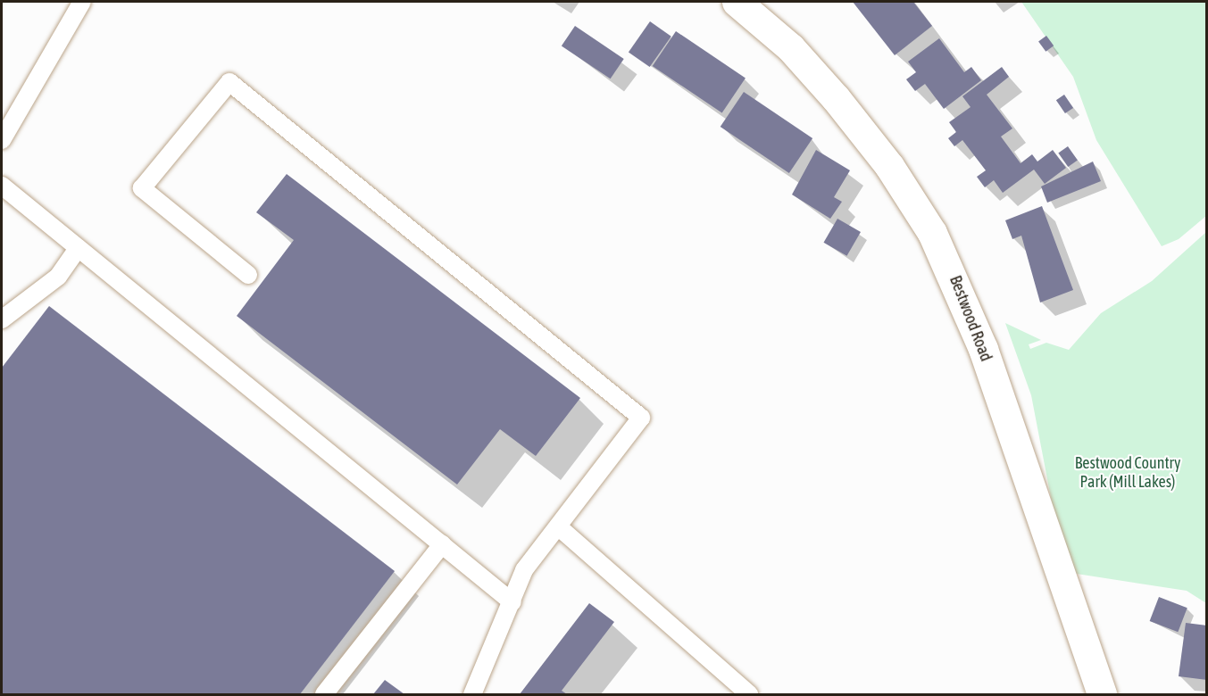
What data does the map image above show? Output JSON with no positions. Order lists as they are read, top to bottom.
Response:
{
  "streets": {
    "main road": ["Bestwood Road"]
  },
  "parks": ["Bestwood Country Park (Mill Lakes)"]
}
